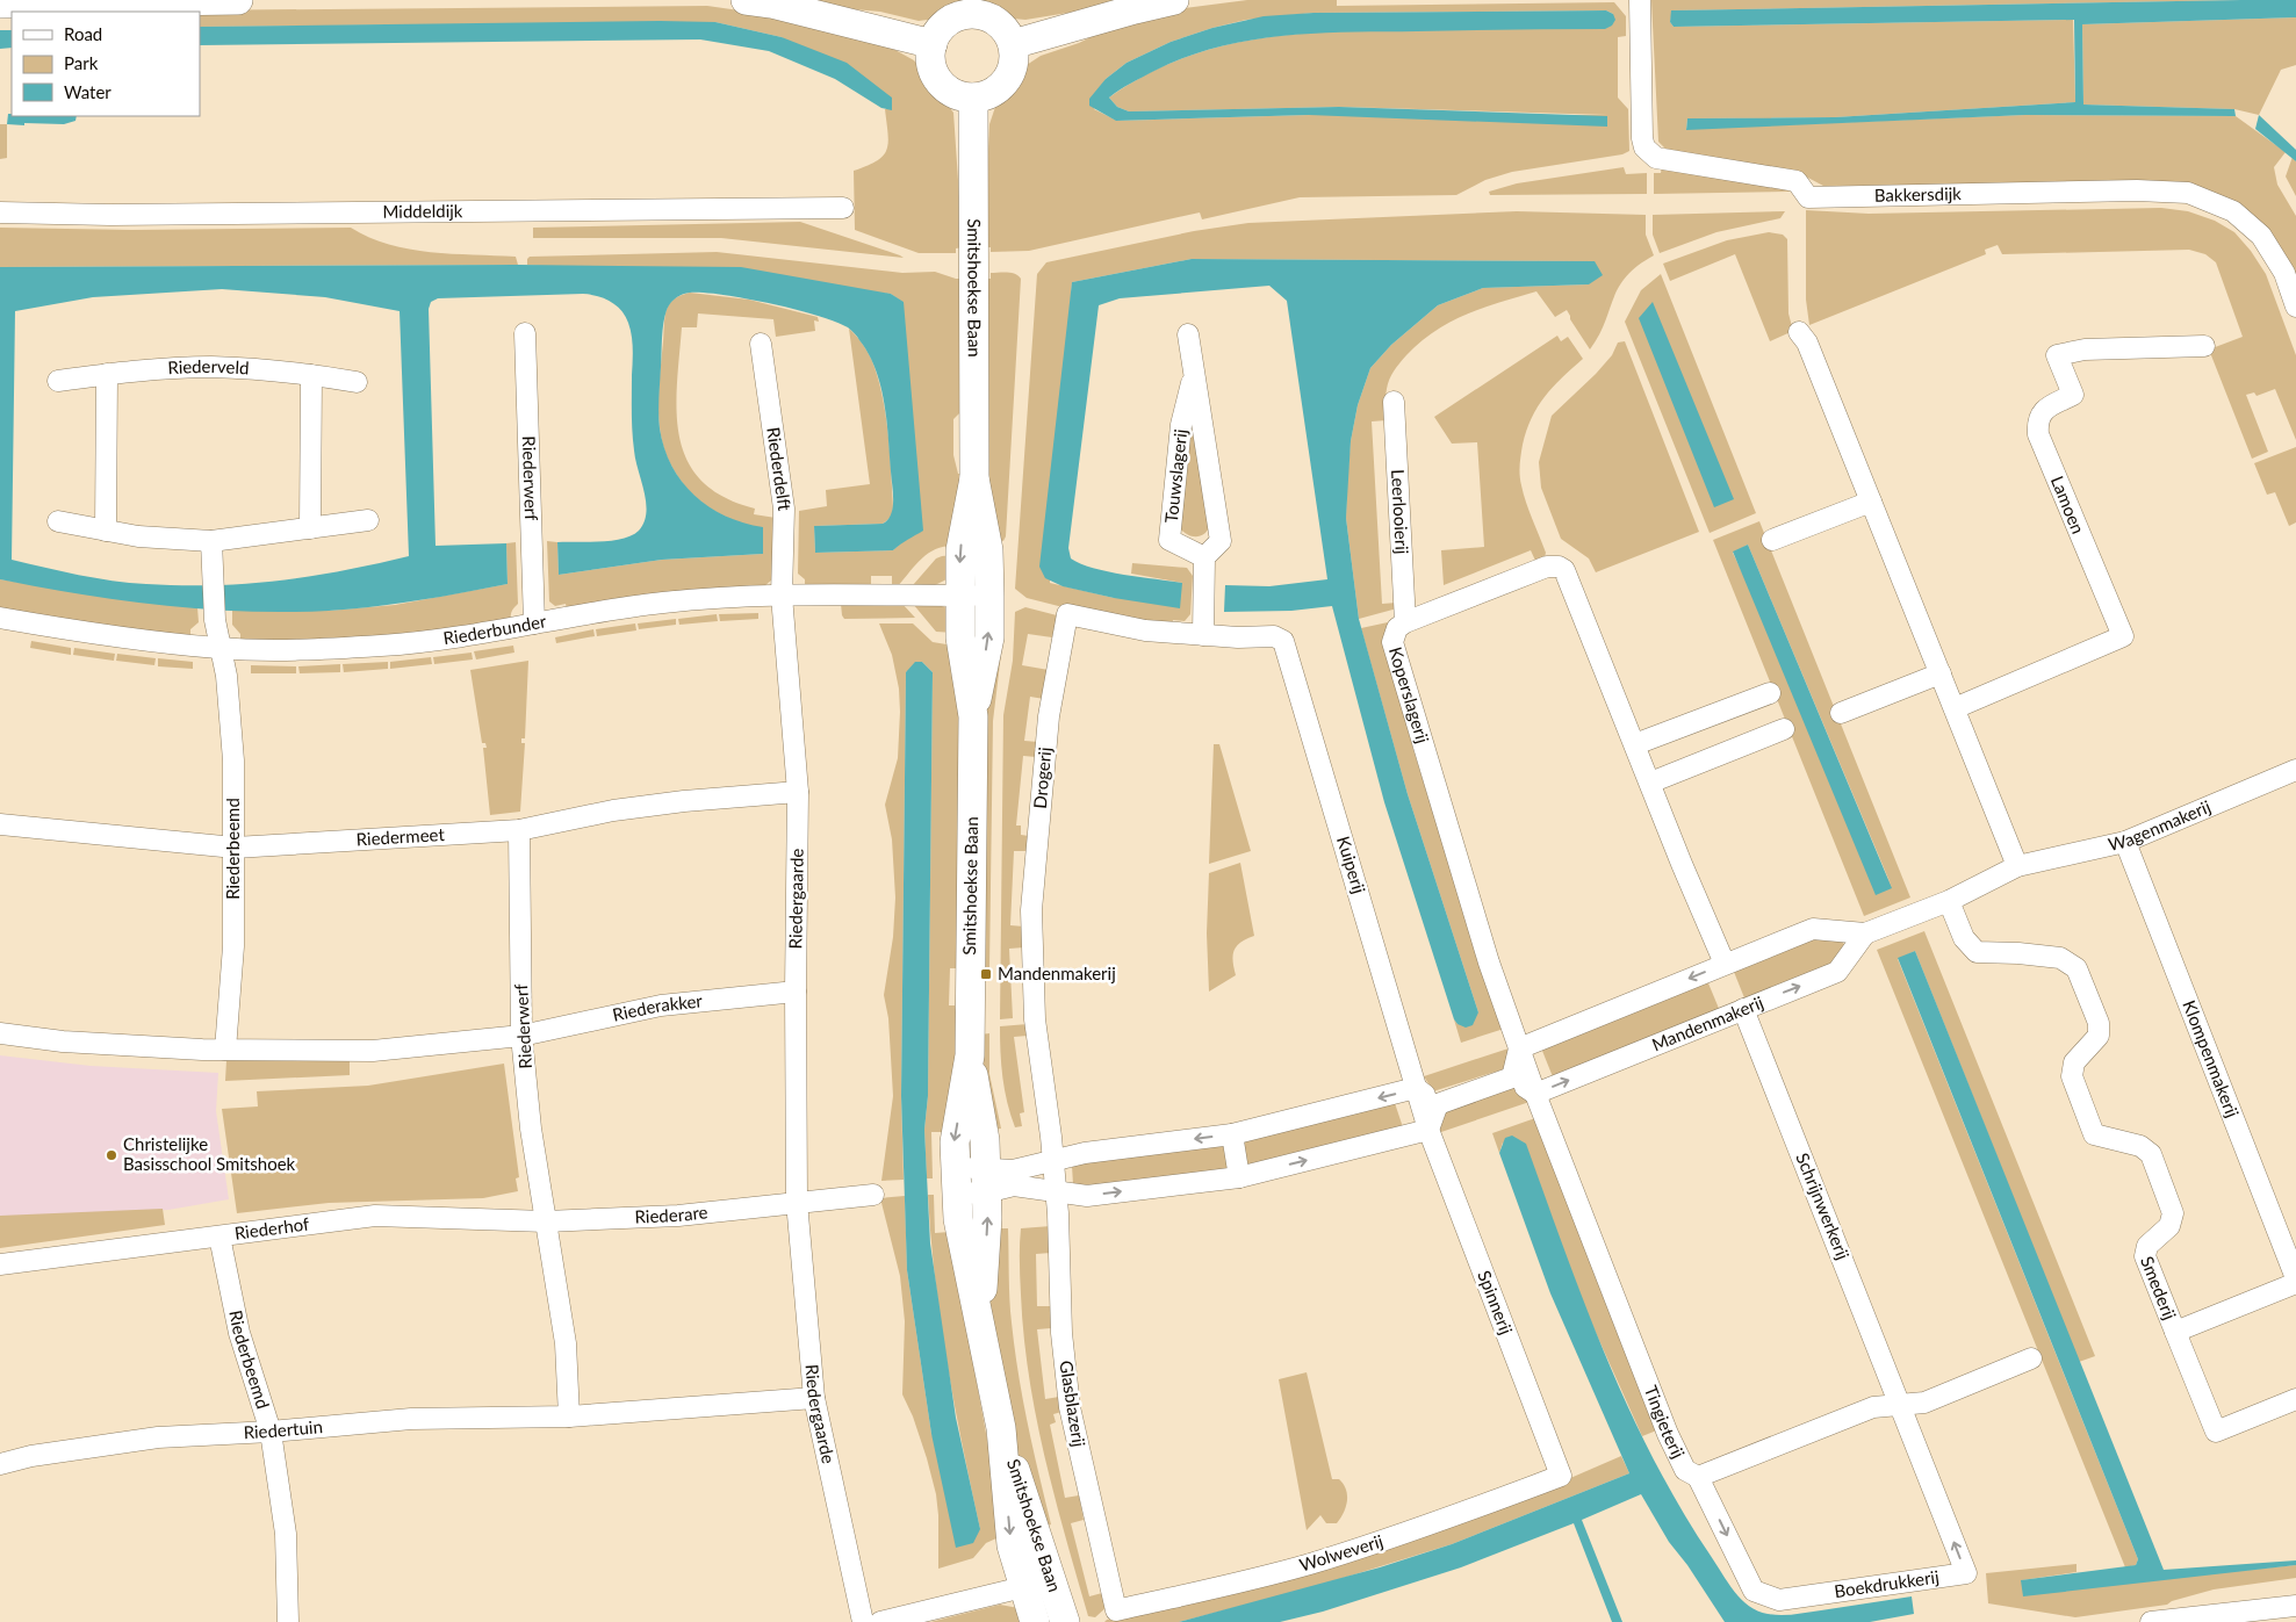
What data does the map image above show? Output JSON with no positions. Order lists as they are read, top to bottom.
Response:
{
  "streets": {
    "street": [
      "Bakkersdijk",
      "Middeldijk",
      "Smitshoekse Baan",
      "Riederveld",
      "Riederdelft",
      "Touwslagerij",
      "Riederwerf",
      "Lamoen",
      "Leerlooierij",
      "Riederbunder",
      "Koperslagerij",
      "Drogerij",
      "Wagenmakerij",
      "Riedermeet",
      "Riederbeemd",
      "Kuiperij",
      "Riedergaarde",
      "Riederakker",
      "Mandenmakerij",
      "Klompenmakerij",
      "Schrijnwerkerij",
      "Riederare",
      "Riederhof",
      "Smederij",
      "Spinnerij",
      "Glasblazerij",
      "Tingieterij",
      "Riedertuin",
      "Wolweverij",
      "Boekdrukkerij"
    ]
  },
  "crossings": [
    ["Smitshoekse Baan", "Riederbunder"],
    ["Riederdelft", "Riederbunder"],
    ["Riederdelft", "Riedergaarde"],
    ["Riederwerf", "Riederbunder"],
    ["Riederwerf", "Riedermeet"],
    ["Riederwerf", "Riederakker"],
    ["Riederwerf", "Riederare"],
    ["Riederwerf", "Riederhof"],
    ["Leerlooierij", "Koperslagerij"],
    ["Riederbunder", "Riederbeemd"],
    ["Riederbunder", "Riedergaarde"],
    ["Drogerij", "Kuiperij"],
    ["Drogerij", "Glasblazerij"],
    ["Wagenmakerij", "Klompenmakerij"],
    ["Wagenmakerij", "Smederij"],
    ["Riedermeet", "Riederbeemd"],
    ["Riedermeet", "Riedergaarde"],
    ["Riederbeemd", "Riederhof"],
    ["Riederbeemd", "Riedertuin"],
    ["Kuiperij", "Spinnerij"],
    ["Riedergaarde", "Riederakker"],
    ["Riedergaarde", "Riederare"],
    ["Riedergaarde", "Riedertuin"],
    ["Mandenmakerij", "Schrijnwerkerij"],
    ["Mandenmakerij", "Tingieterij"],
    ["Schrijnwerkerij", "Tingieterij"],
    ["Schrijnwerkerij", "Boekdrukkerij"],
    ["Riederare", "Riederhof"],
    ["Spinnerij", "Wolweverij"],
    ["Glasblazerij", "Wolweverij"],
    ["Tingieterij", "Boekdrukkerij"]
  ],
  "places": {
    "transit": ["Mandenmakerij"],
    "other": ["Christelijke Basisschool Smitshoek"]
  },
  "legend": ["Road", "Park", "Water"]
}
